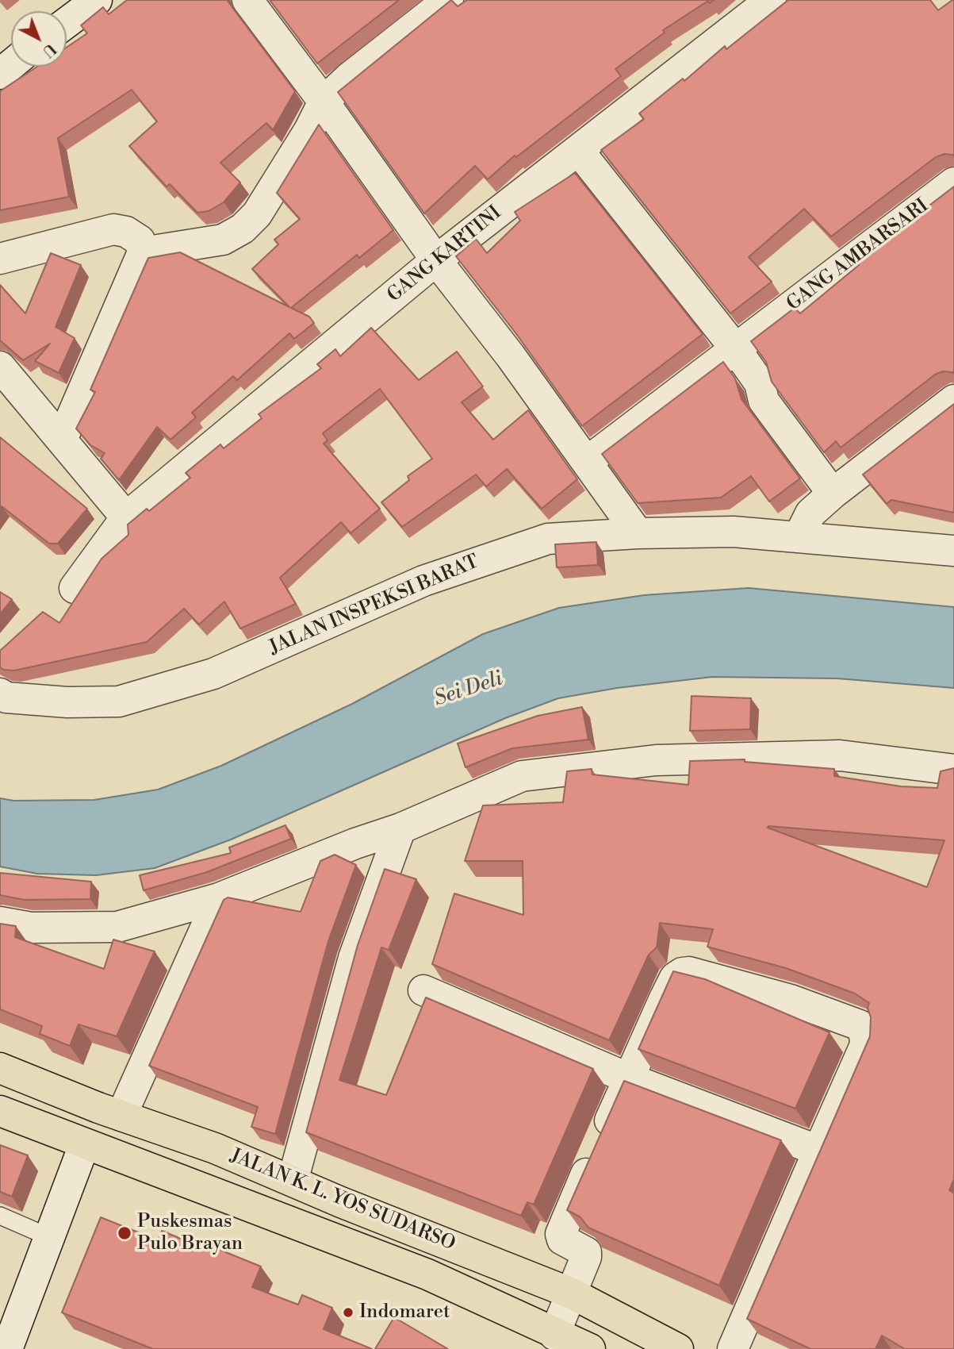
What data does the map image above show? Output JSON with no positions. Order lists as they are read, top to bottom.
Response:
{
  "streets": {
    "main road": ["JALAN K. L. YOS SUDARSO"],
    "street": ["GANG KARTINI", "GANG AMBARSARI", "JALAN INSPEKSI BARAT"]
  },
  "water": ["Sei Deli"],
  "places": ["Puskesmas Pulo Brayan", "Indomaret"],
  "north": "bottom right"
}
